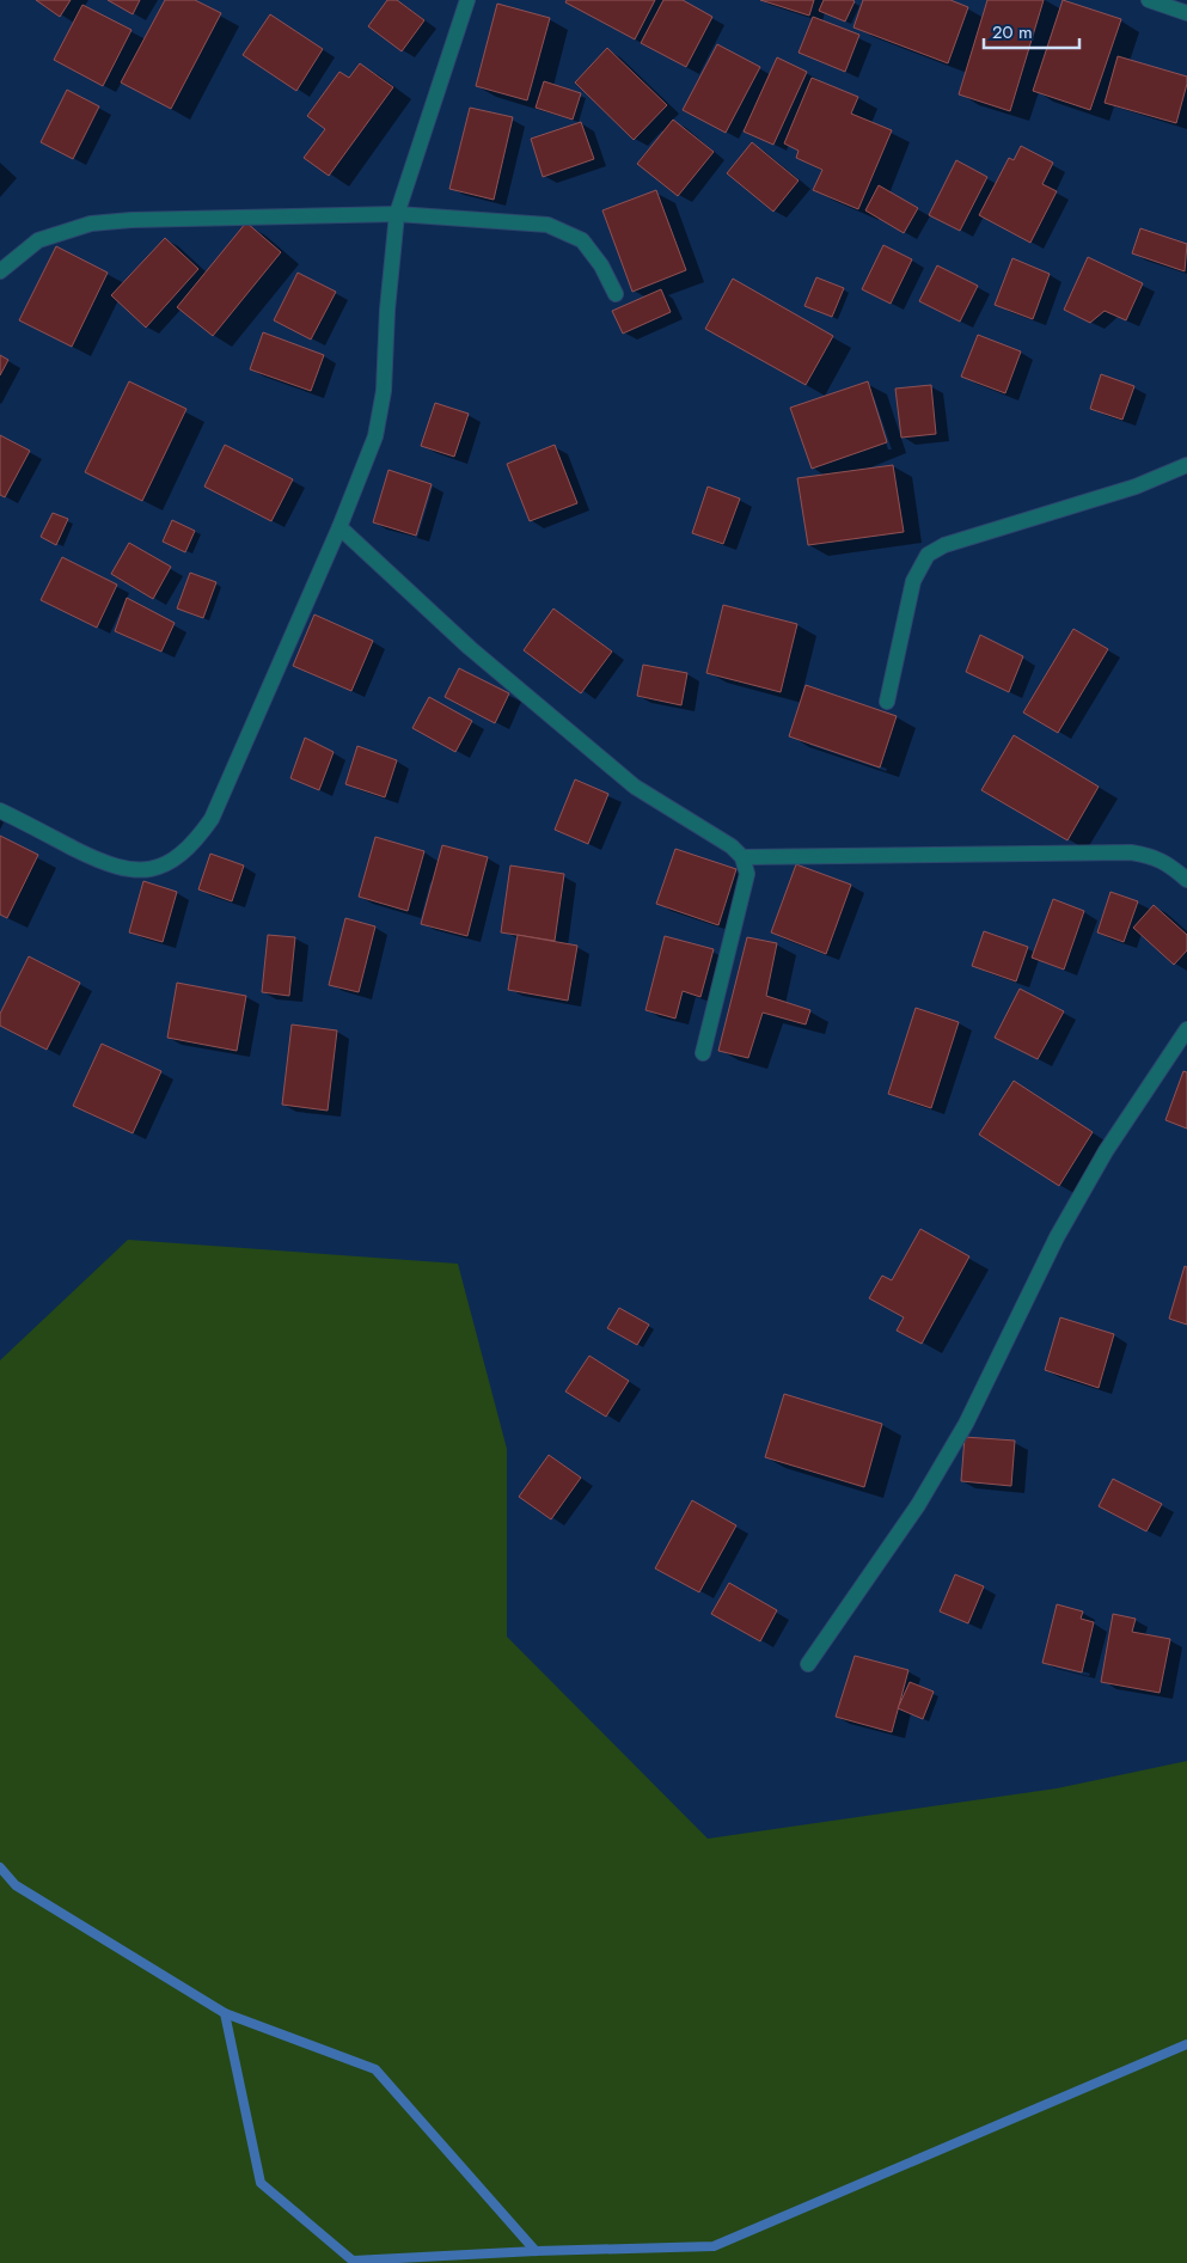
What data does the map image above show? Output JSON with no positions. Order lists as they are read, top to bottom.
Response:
{
  "scale_bar": "20 m"
}
